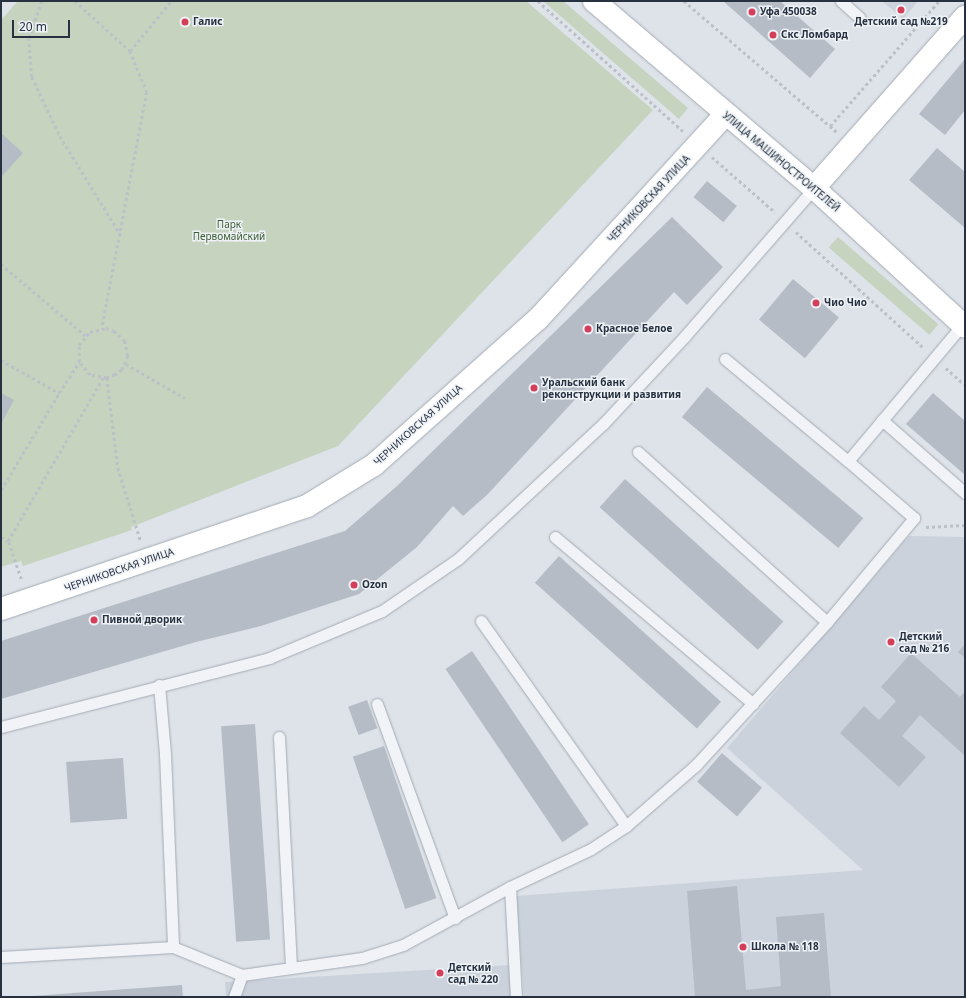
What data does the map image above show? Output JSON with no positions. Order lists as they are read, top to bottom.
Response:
{
  "streets": {
    "street": ["УЛИЦА МАШИНОСТРОИТЕЛЕЙ", "ЧЕРНИКОВСКАЯ УЛИЦА"]
  },
  "crossings": [
    ["УЛИЦА МАШИНОСТРОИТЕЛЕЙ", "ЧЕРНИКОВСКАЯ УЛИЦА"]
  ],
  "parks": ["Парк Первомайский"],
  "places": [
    "Детский сад №219",
    "Уфа 450038",
    "Галис",
    "Скс Ломбард",
    "Чио Чио",
    "Красное Белое",
    "Уральский банк реконструкции и развития",
    "Ozon",
    "Пивной дворик",
    "Детский сад № 216",
    "Школа № 118",
    "Детский сад № 220"
  ],
  "scale_bar": "20 m"
}
